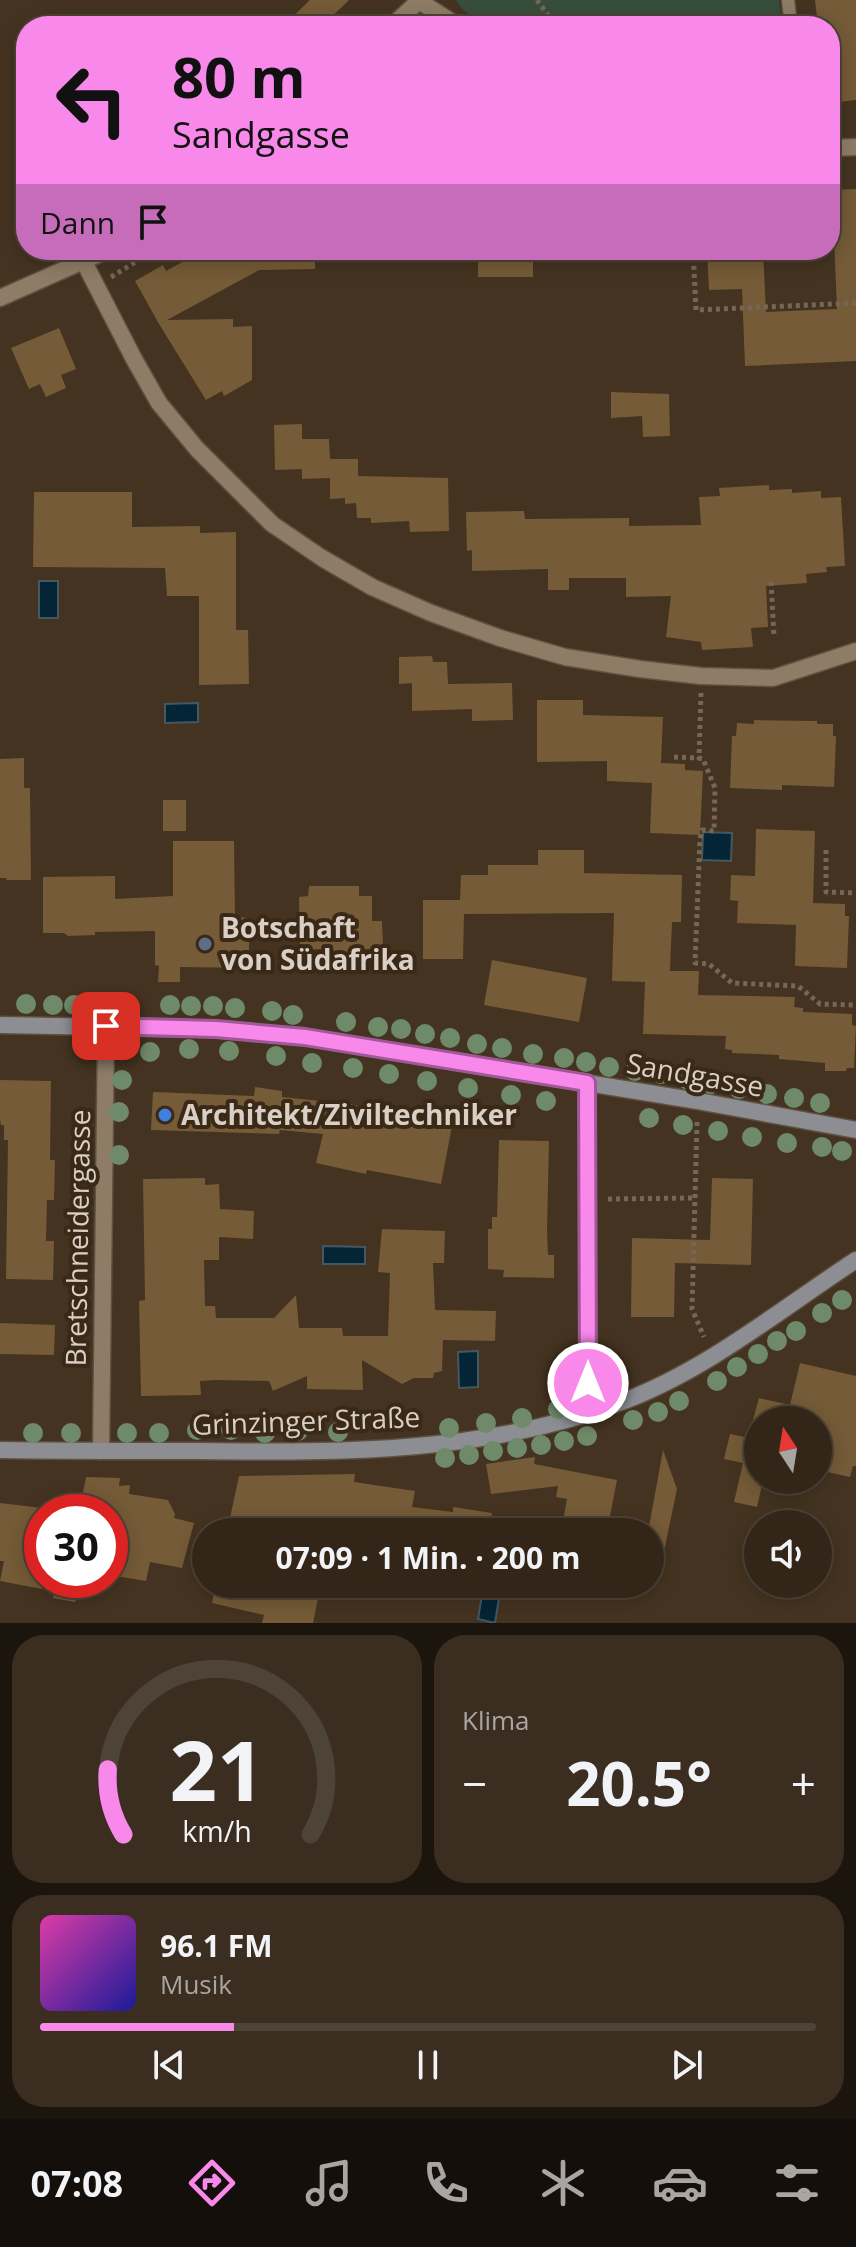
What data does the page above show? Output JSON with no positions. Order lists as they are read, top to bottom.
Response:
{
  "streets": {
    "street": ["Sandgasse", "Bretschneidergasse", "Grinzinger Straße"]
  },
  "crossings": [
    ["Sandgasse", "Bretschneidergasse"],
    ["Bretschneidergasse", "Grinzinger Straße"]
  ],
  "places": ["Botschaft von Südafrika", "Architekt/Ziviltechniker"],
  "north": "top",
  "page": {
    "turn": ["80 m", "Sandgasse"],
    "then": "Dann",
    "limit": "30",
    "trip": "07:09 · 1 Min. · 200 m",
    "tile": "Klima",
    "heat": ["−", "20.5°", "+"],
    "song": ["96.1 FM", "Musik"],
    "tabs": "07:08",
    "gauge": ["21", "km/h"]
  }
}
